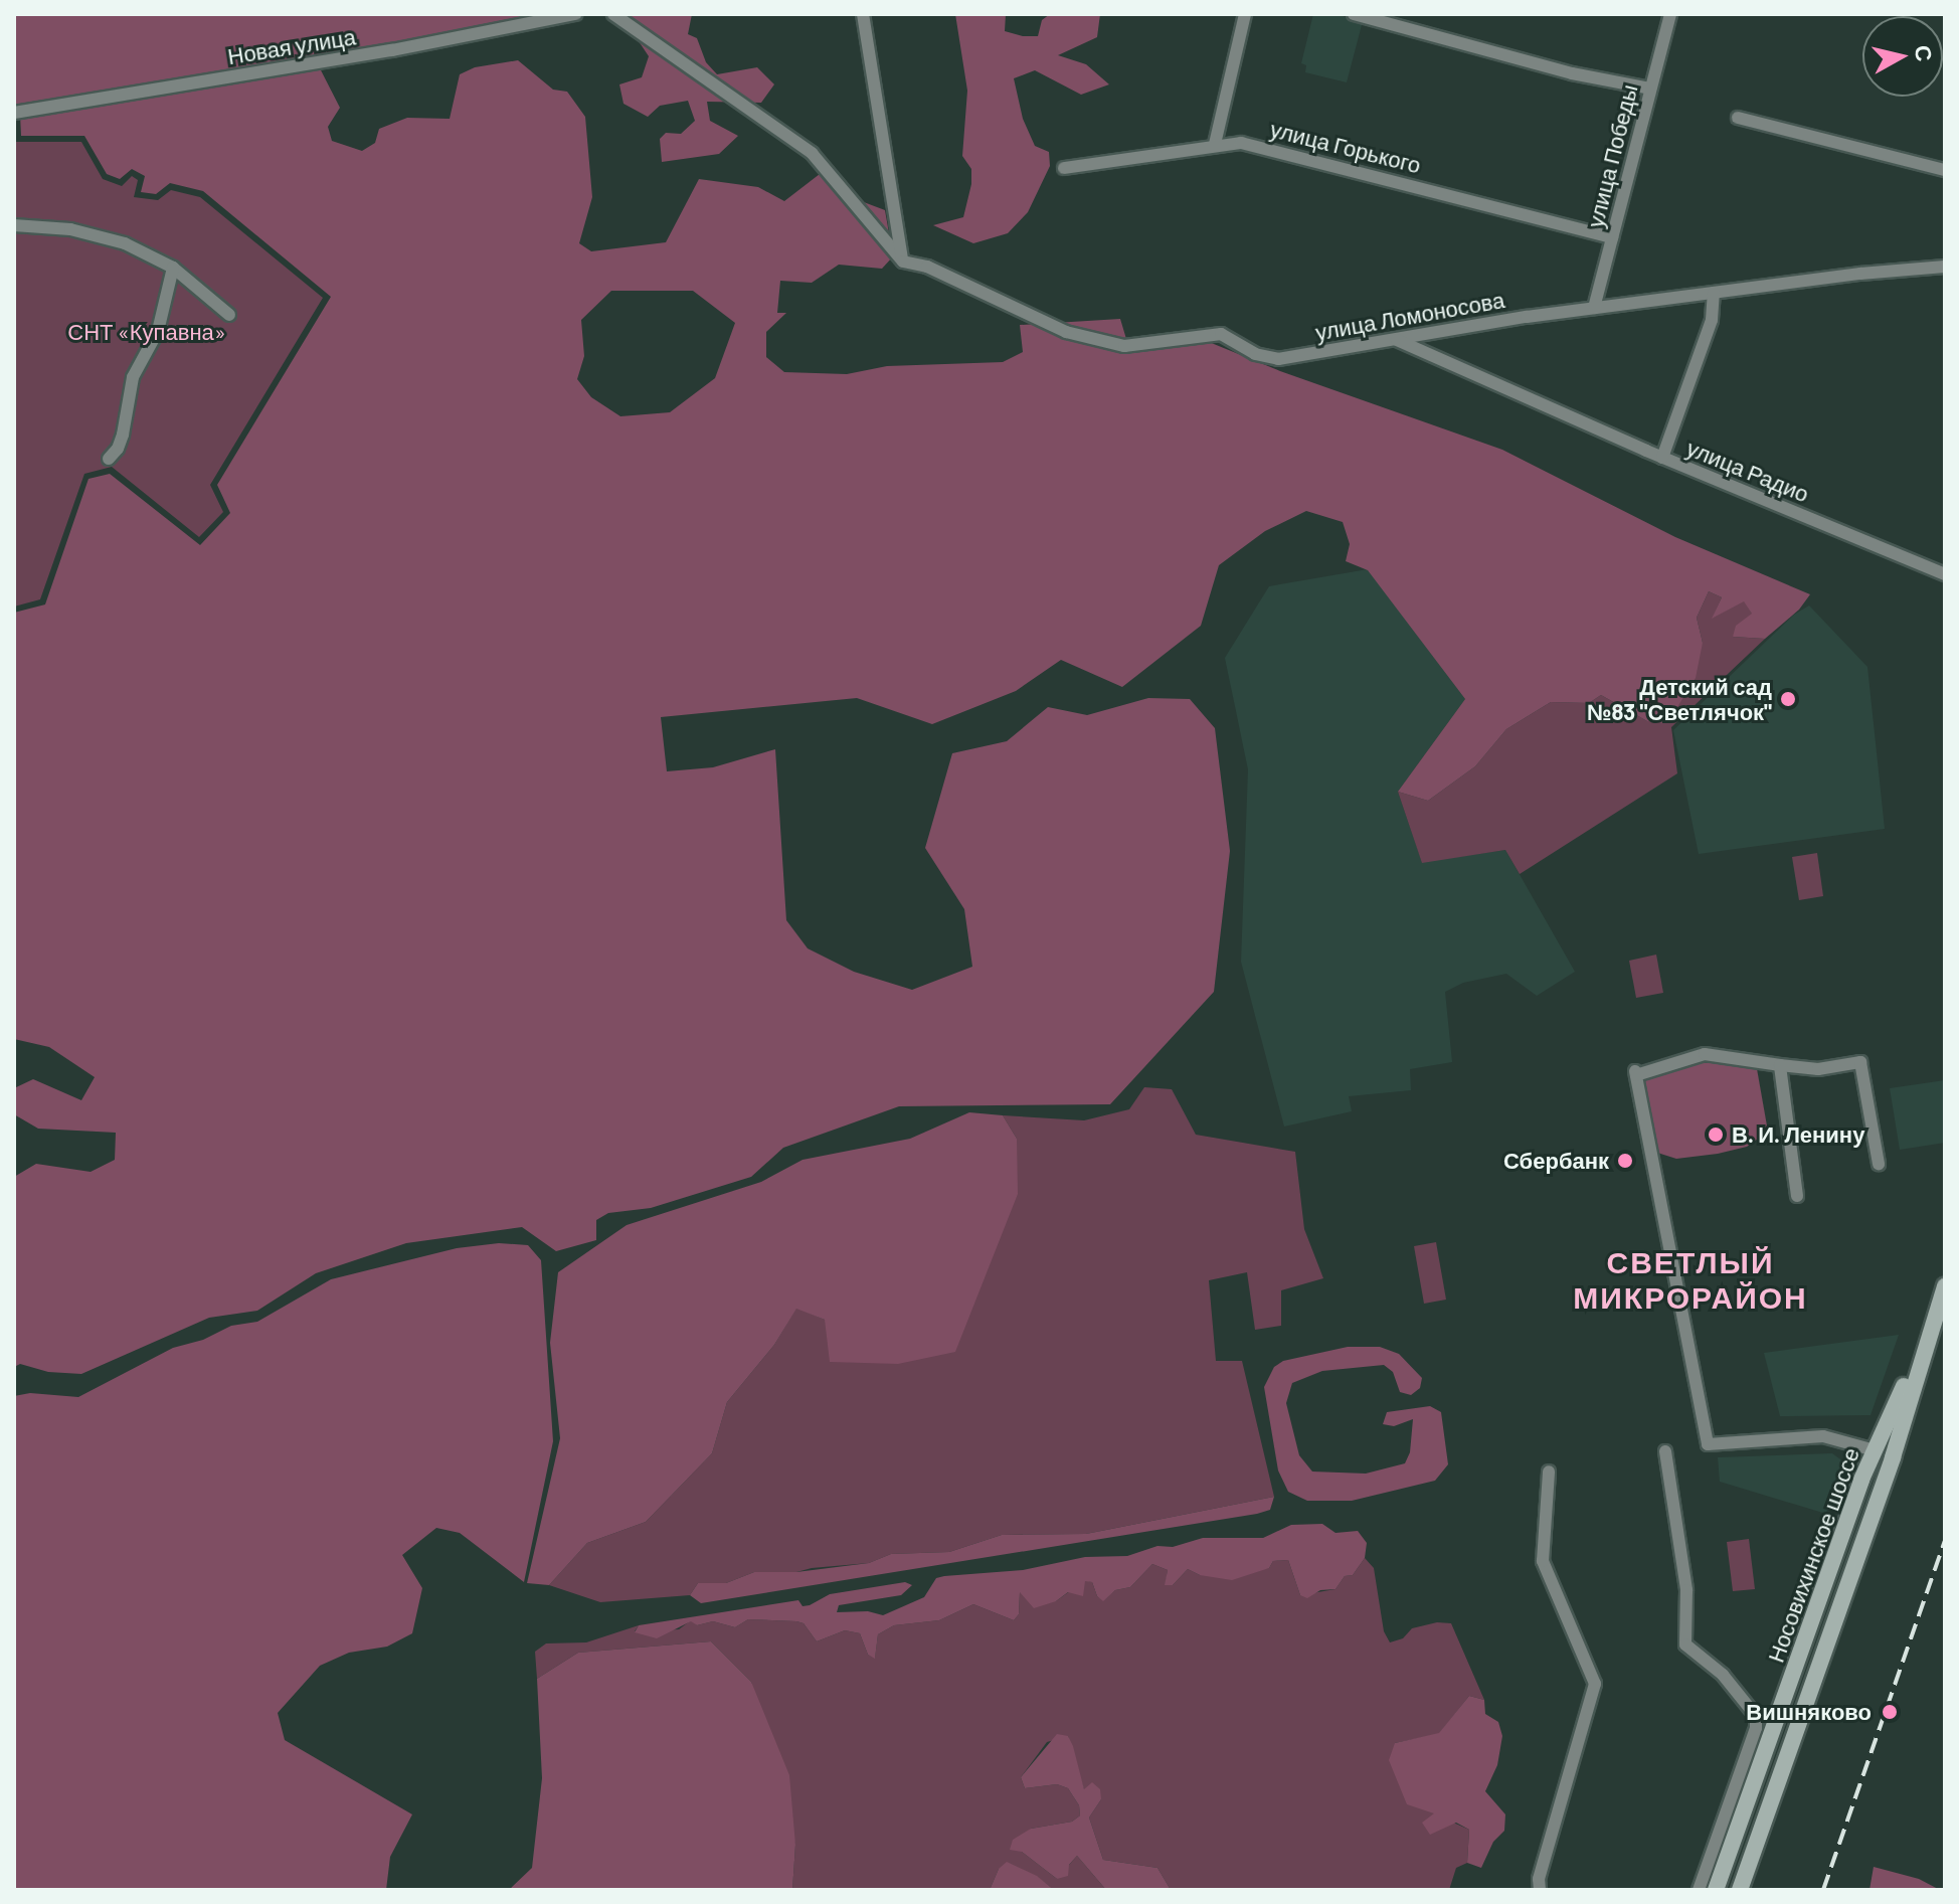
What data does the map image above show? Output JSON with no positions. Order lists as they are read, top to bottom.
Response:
{
  "streets": {
    "main road": ["Носовихинское шоссе"],
    "street": [
      "Новая улица",
      "улица Горького",
      "улица Победы",
      "улица Ломоносова",
      "улица Радио"
    ]
  },
  "crossings": [
    ["улица Горького", "улица Победы"],
    ["улица Победы", "улица Ломоносова"],
    ["улица Ломоносова", "улица Радио"]
  ],
  "districts": ["СВЕТЛЫЙ МИКРОРАЙОН"],
  "parks": ["СНТ «Купавна»"],
  "places": [
    "Детский сад №83 \"Светлячок\"",
    "В. И. Ленину",
    "Сбербанк",
    "Вишняково"
  ],
  "north": "right"
}
